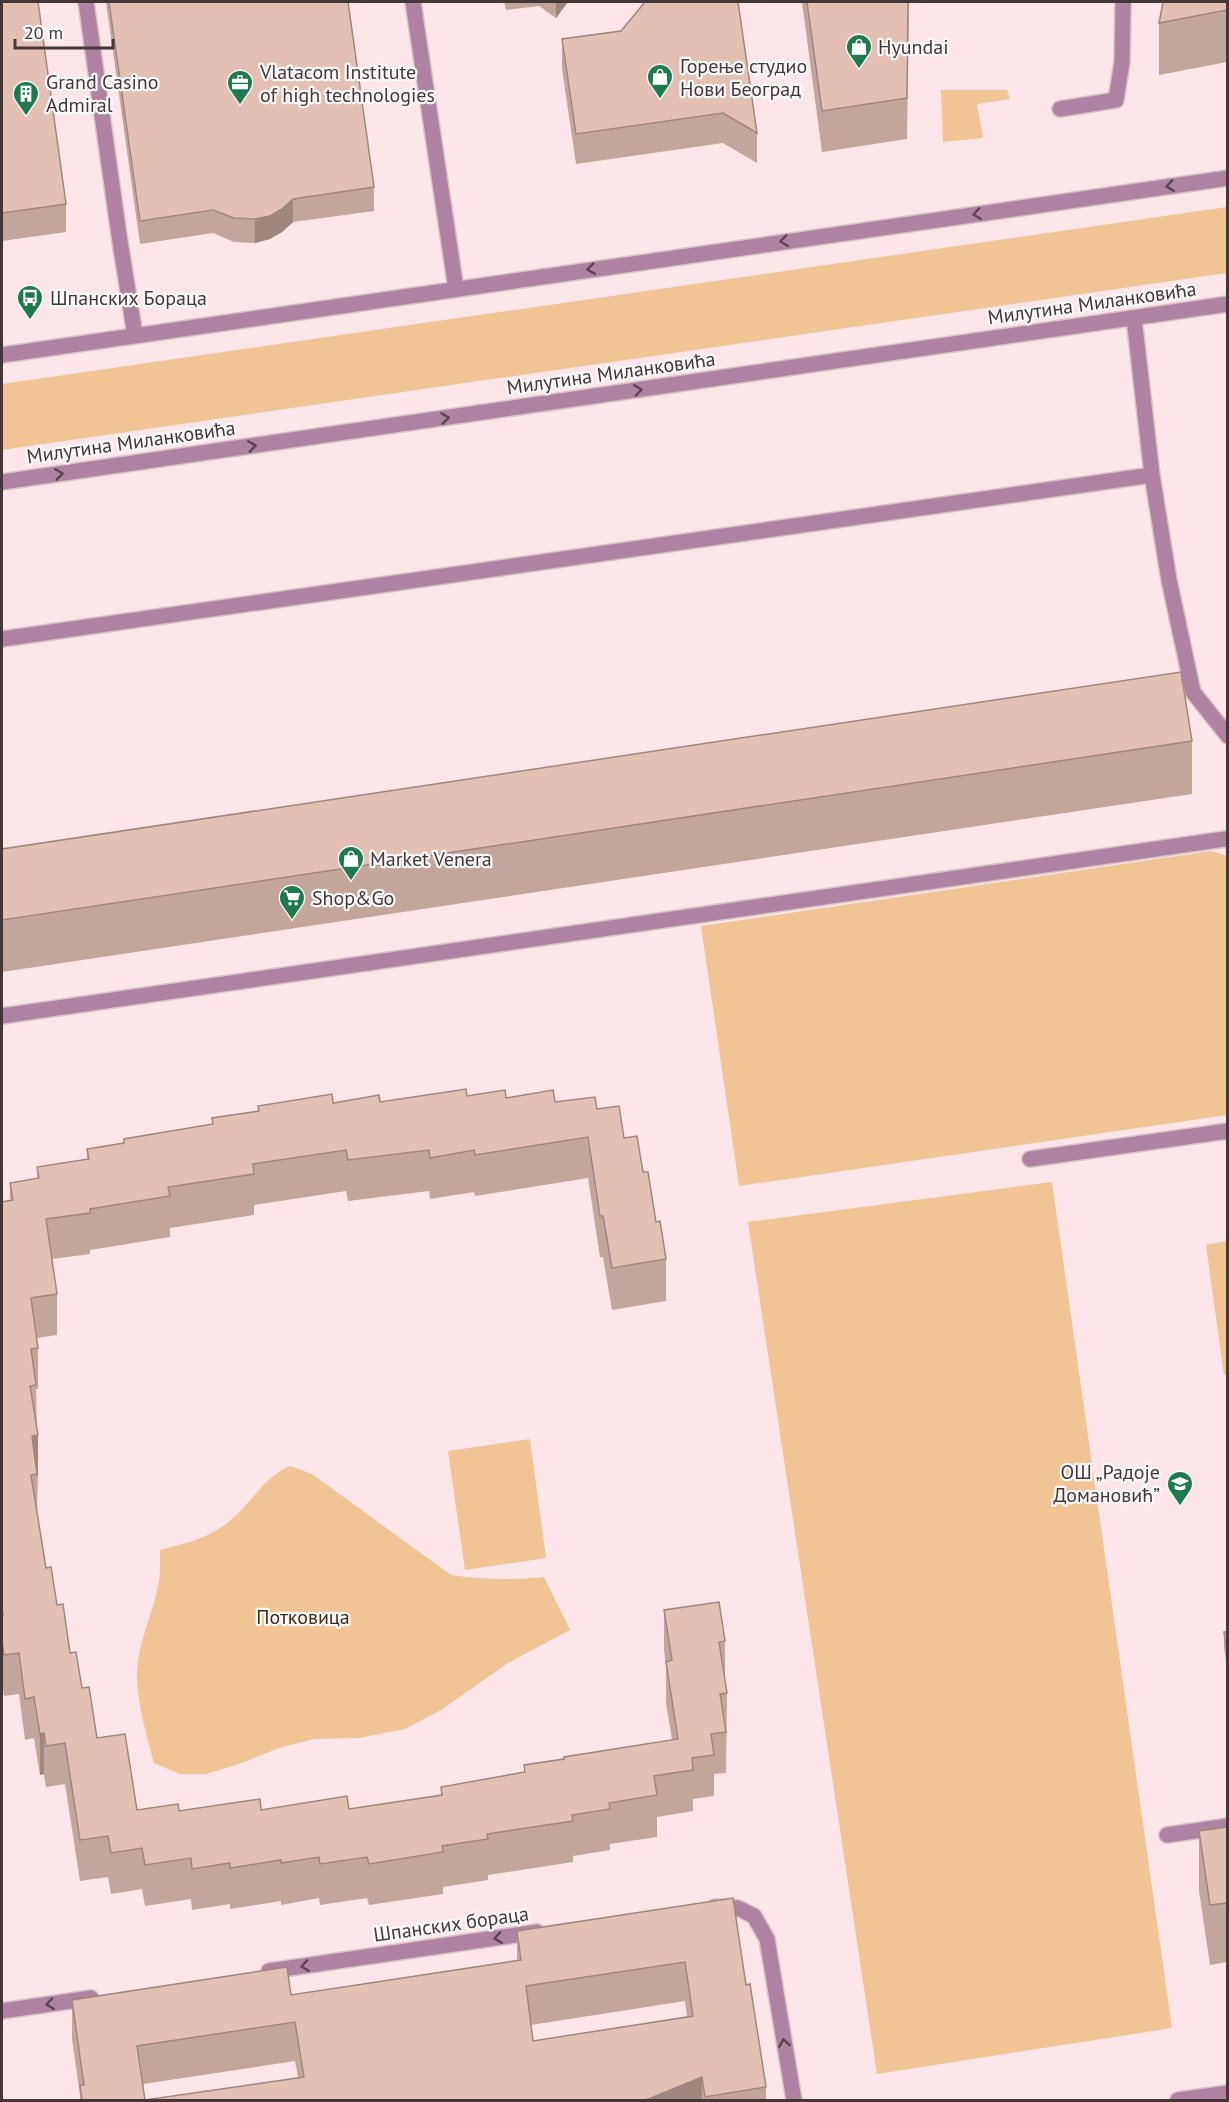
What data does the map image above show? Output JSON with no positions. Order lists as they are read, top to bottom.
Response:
{
  "streets": {
    "street": ["Милутина Миланковића", "Шпанских бораца"]
  },
  "one_way": ["Шпанских бораца"],
  "parks": ["Потковица"],
  "places": {
    "shop": ["Hyundai", "Горење студио Нови Београд", "Market Venera"],
    "office": ["Vlatacom Institute of high technologies"],
    "building": ["Grand Casino Admiral"],
    "bus stop": ["Шпанских Бораца"],
    "supermarket": ["Shop&Go"],
    "school or university": ["ОШ „Радоје Домановић”"]
  },
  "scale_bar": "20 m"
}
